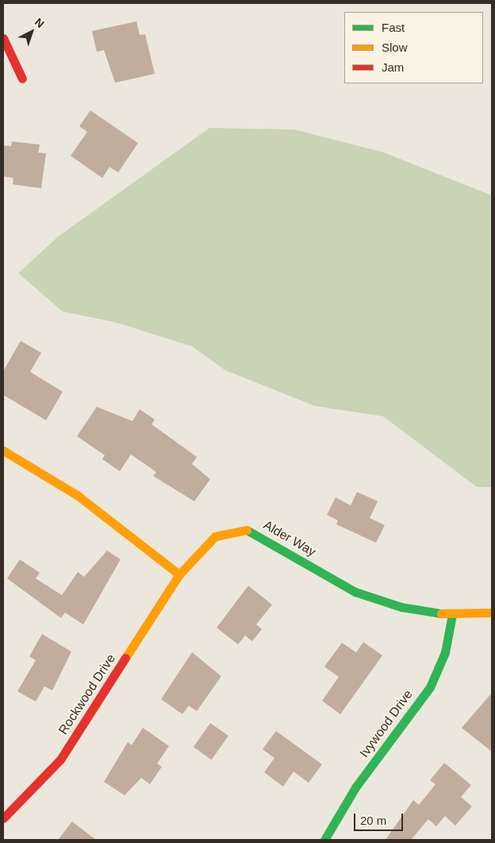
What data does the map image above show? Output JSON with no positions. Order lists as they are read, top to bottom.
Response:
{
  "streets": {
    "street": ["Alder Way", "Rockwood Drive", "Ivywood Drive"]
  },
  "crossings": [
    ["Alder Way", "Rockwood Drive"],
    ["Alder Way", "Ivywood Drive"]
  ],
  "legend": ["Fast", "Slow", "Jam"],
  "scale_bar": "20 m",
  "north": "top right"
}
